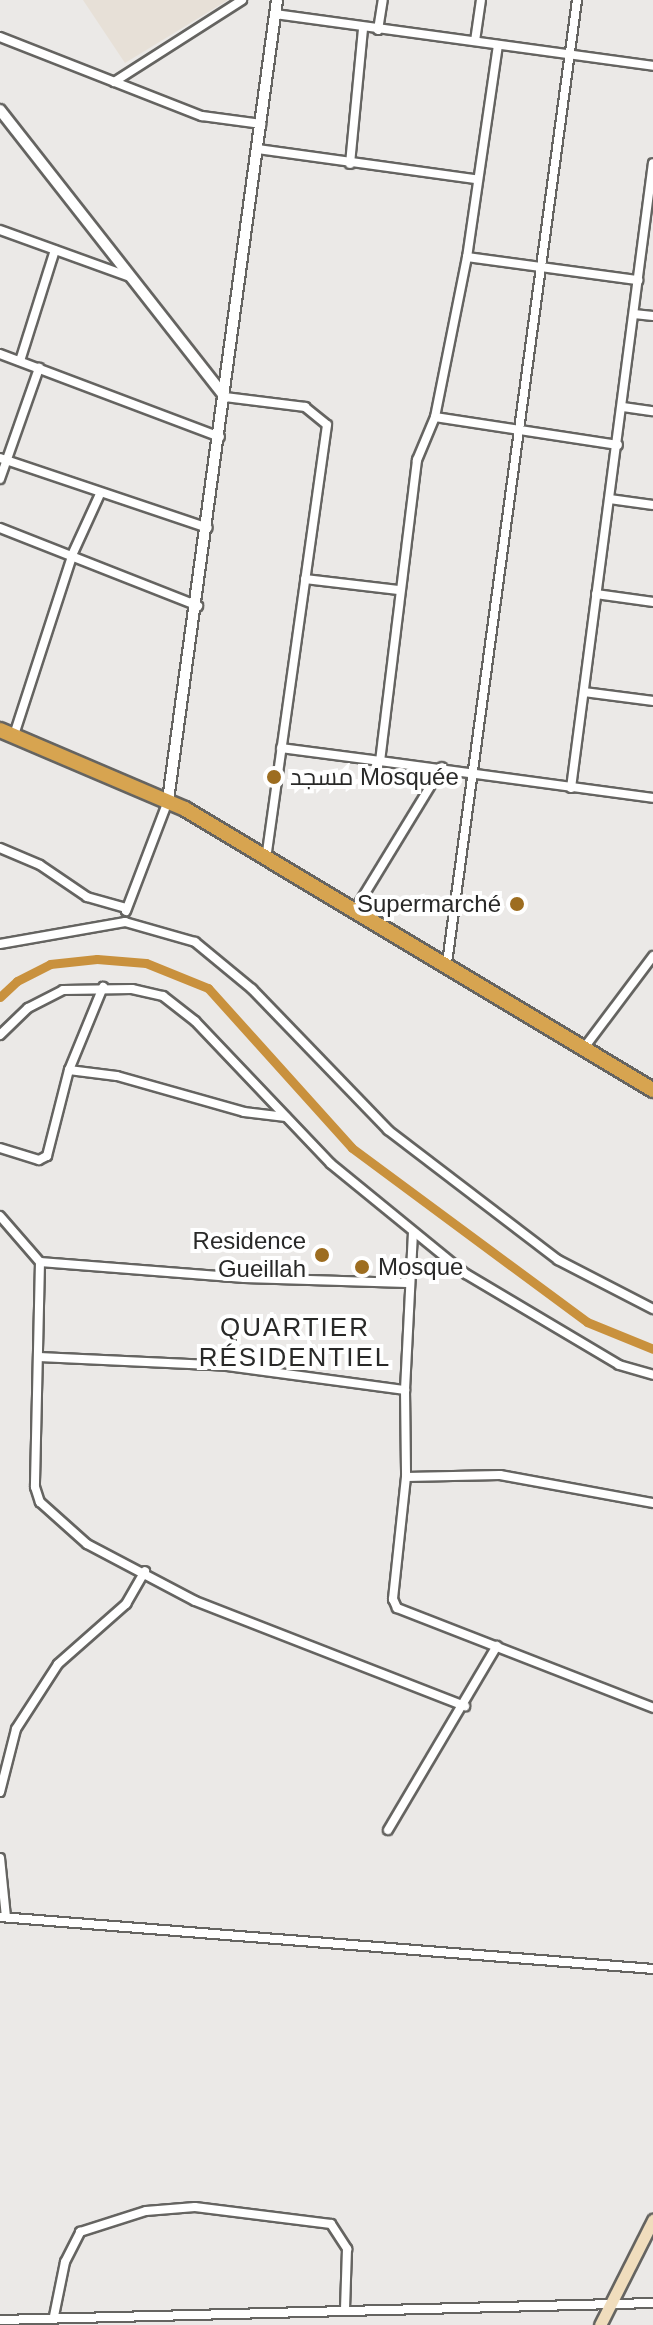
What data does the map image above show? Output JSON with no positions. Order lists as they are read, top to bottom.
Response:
{
  "districts": ["QUARTIER RÉSIDENTIEL"],
  "places": [
    "مسجد Mosquée",
    "Supermarché",
    "Residence Gueillah",
    "Mosque"
  ]
}
